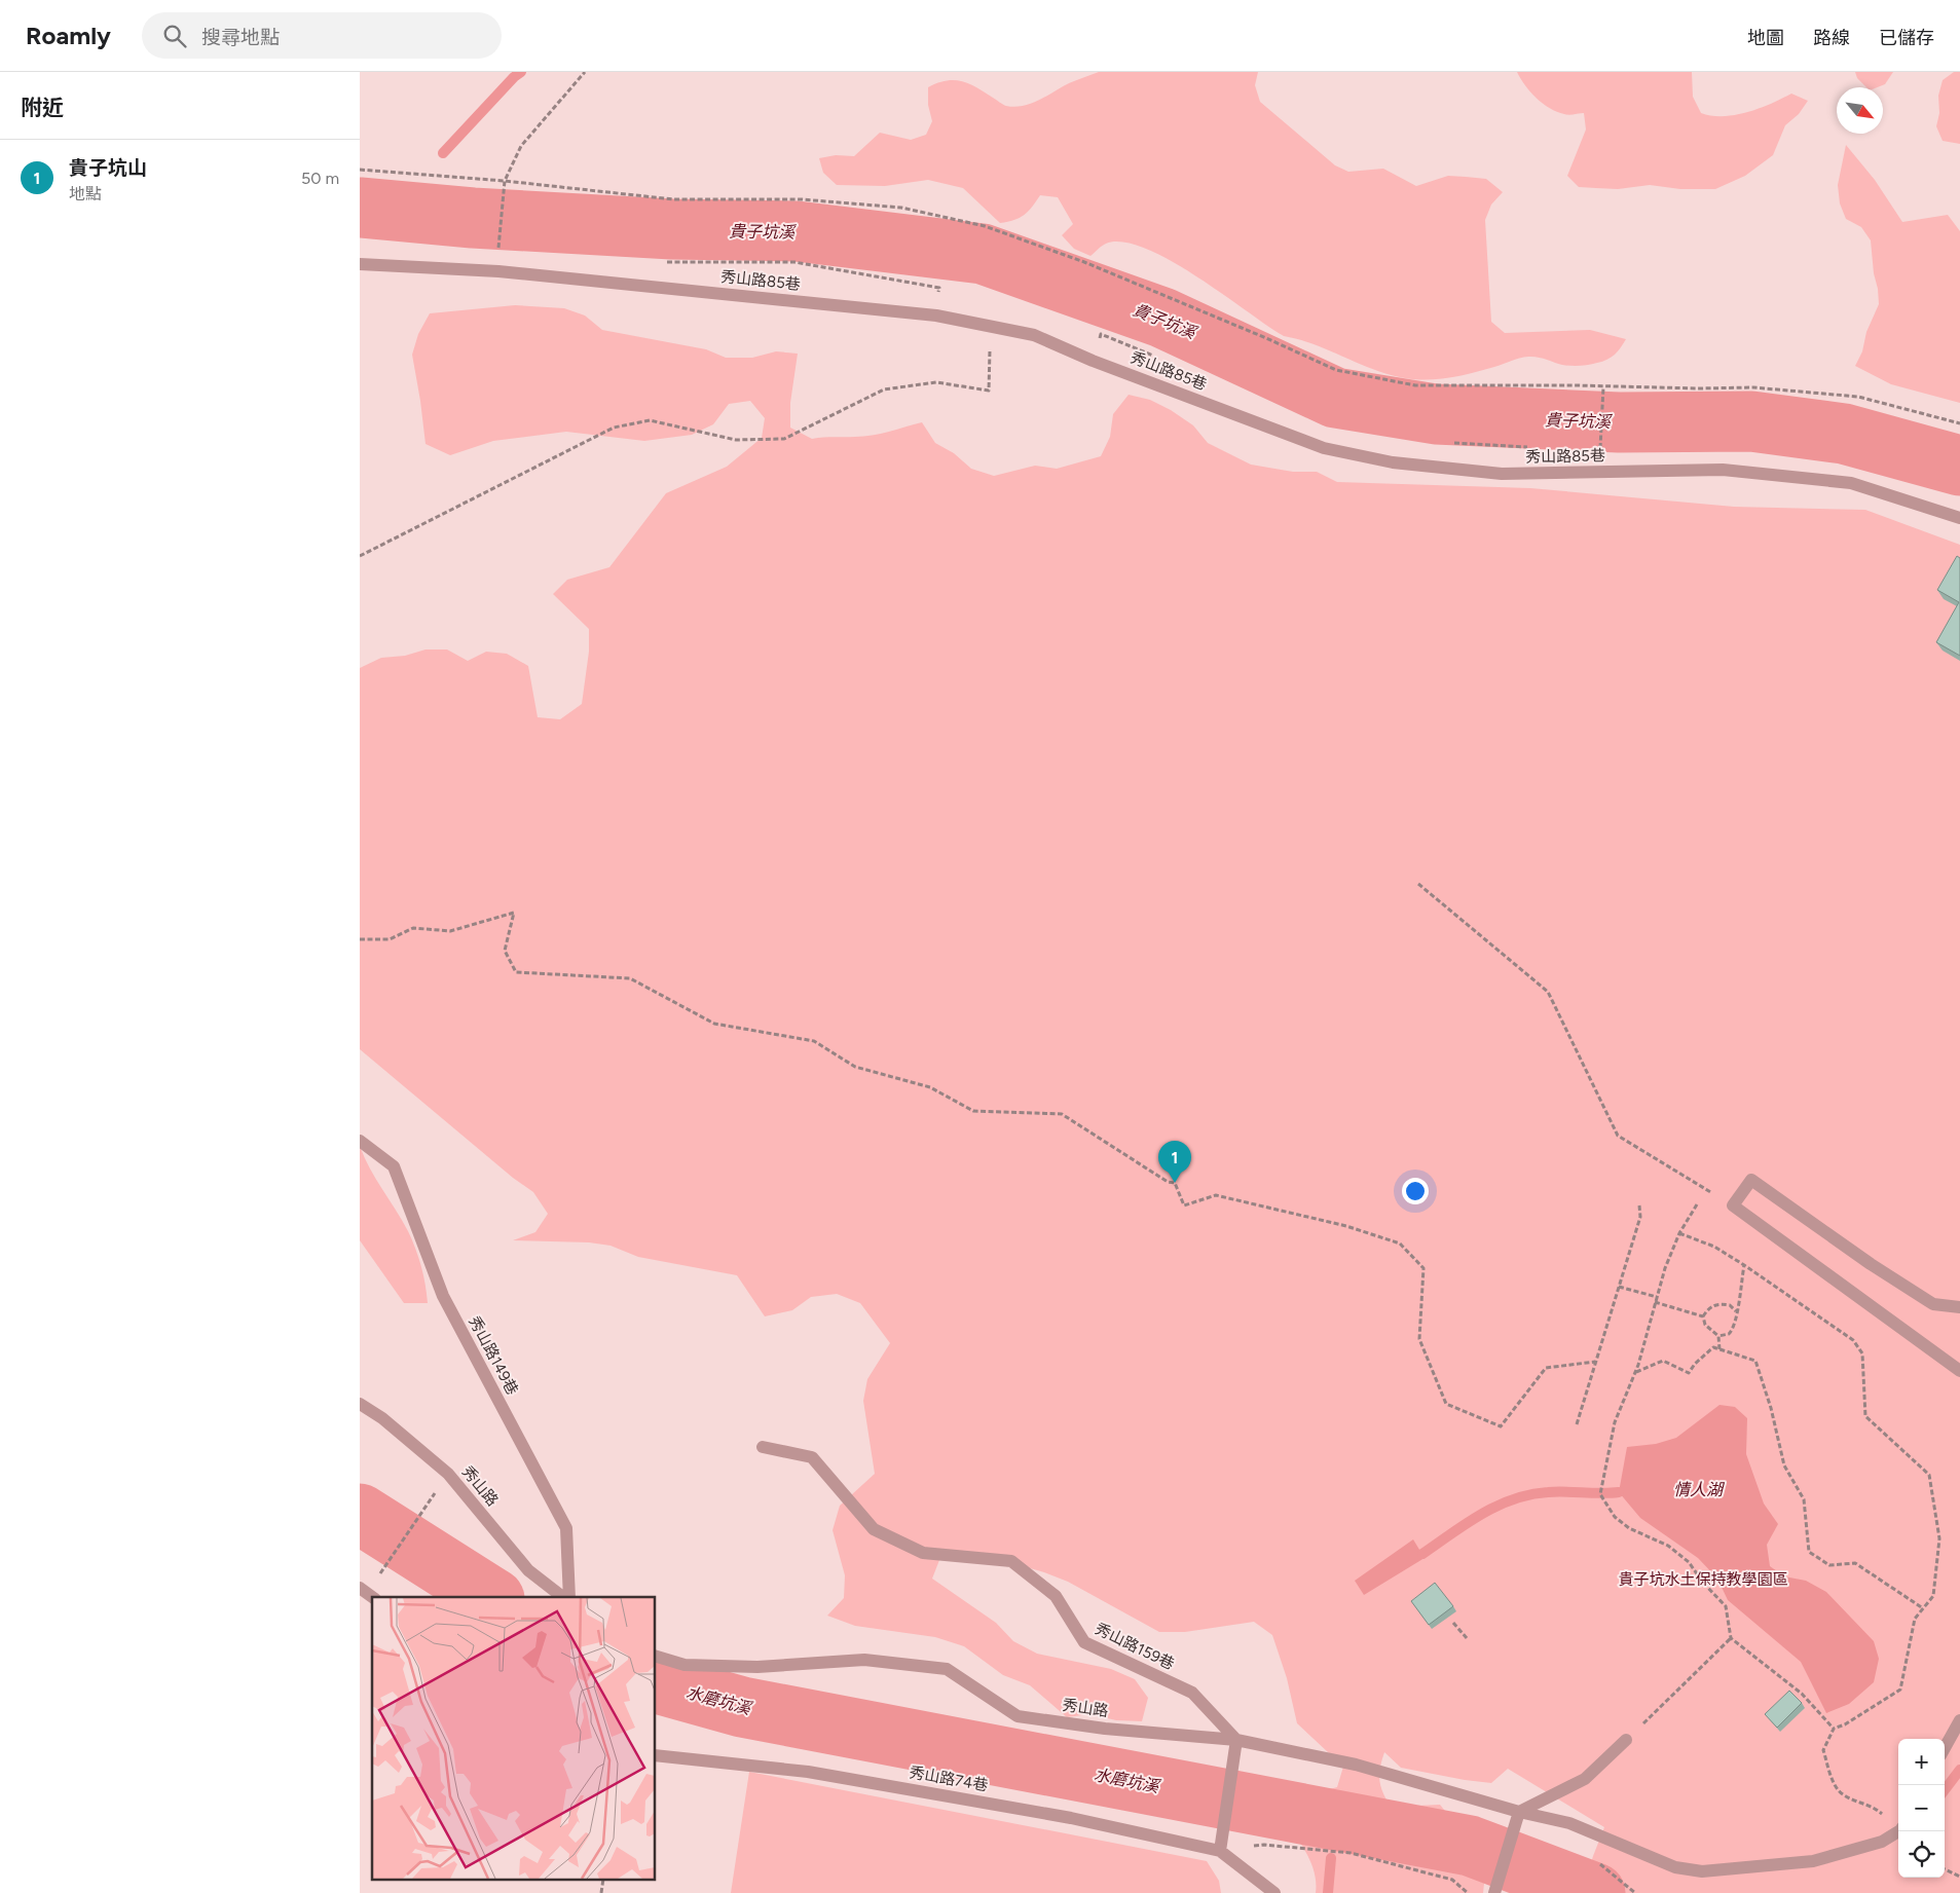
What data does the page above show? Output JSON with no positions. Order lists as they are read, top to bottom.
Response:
{
  "streets": {
    "street": [
      "秀山路85巷",
      "秀山路149巷",
      "秀山路",
      "秀山路159巷",
      "秀山路74巷"
    ]
  },
  "crossings": [
    ["秀山路", "秀山路159巷"]
  ],
  "water": ["貴子坑溪", "情人湖", "水磨坑溪"],
  "parks": ["貴子坑水土保持教學園區"],
  "north": "bottom right",
  "page": {
    "header": "Roamly",
    "search": "搜尋地點",
    "nav": ["地圖", "路線", "已儲存"],
    "heading": "附近",
    "list": [
      {
        "mark": "1",
        "name": "貴子坑山",
        "note": "地點",
        "value": "50 m"
      }
    ],
    "pins": "1",
    "map_buttons": ["+", "−"]
  }
}
